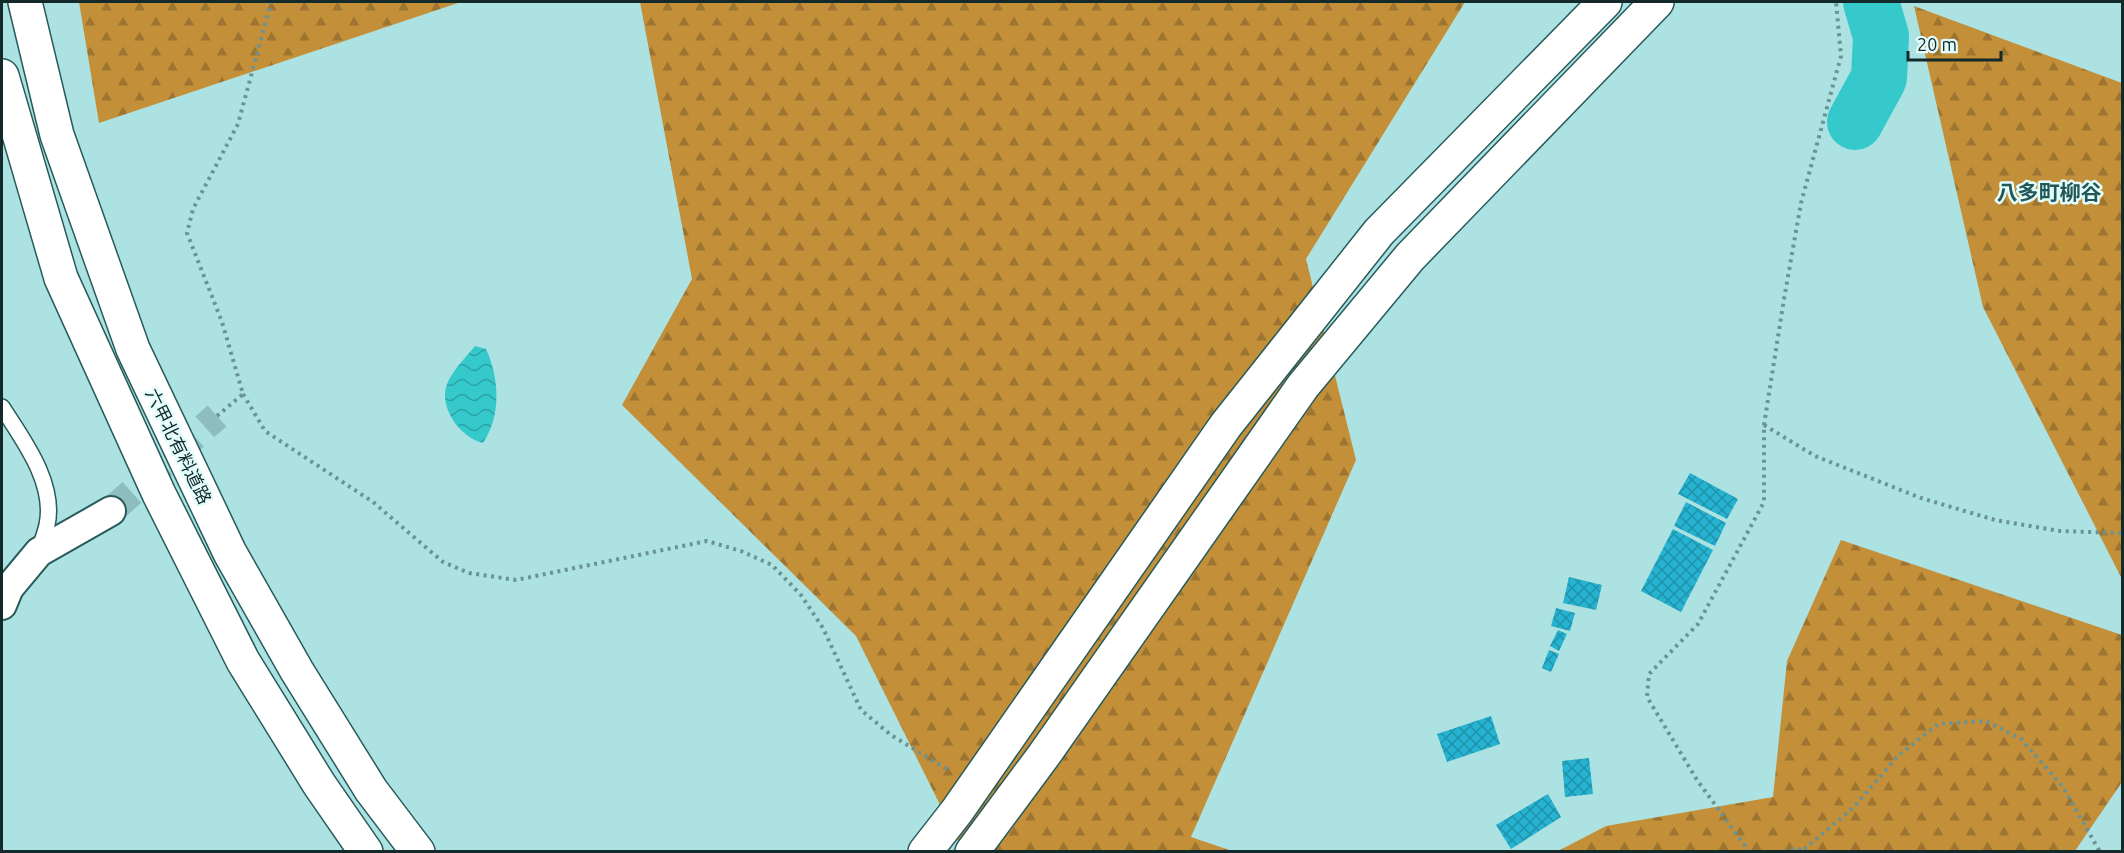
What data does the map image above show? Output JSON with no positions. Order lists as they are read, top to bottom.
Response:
{
  "streets": {
    "street": ["六甲北有料道路"]
  },
  "districts": ["八多町柳谷"],
  "scale_bar": "20 m"
}
